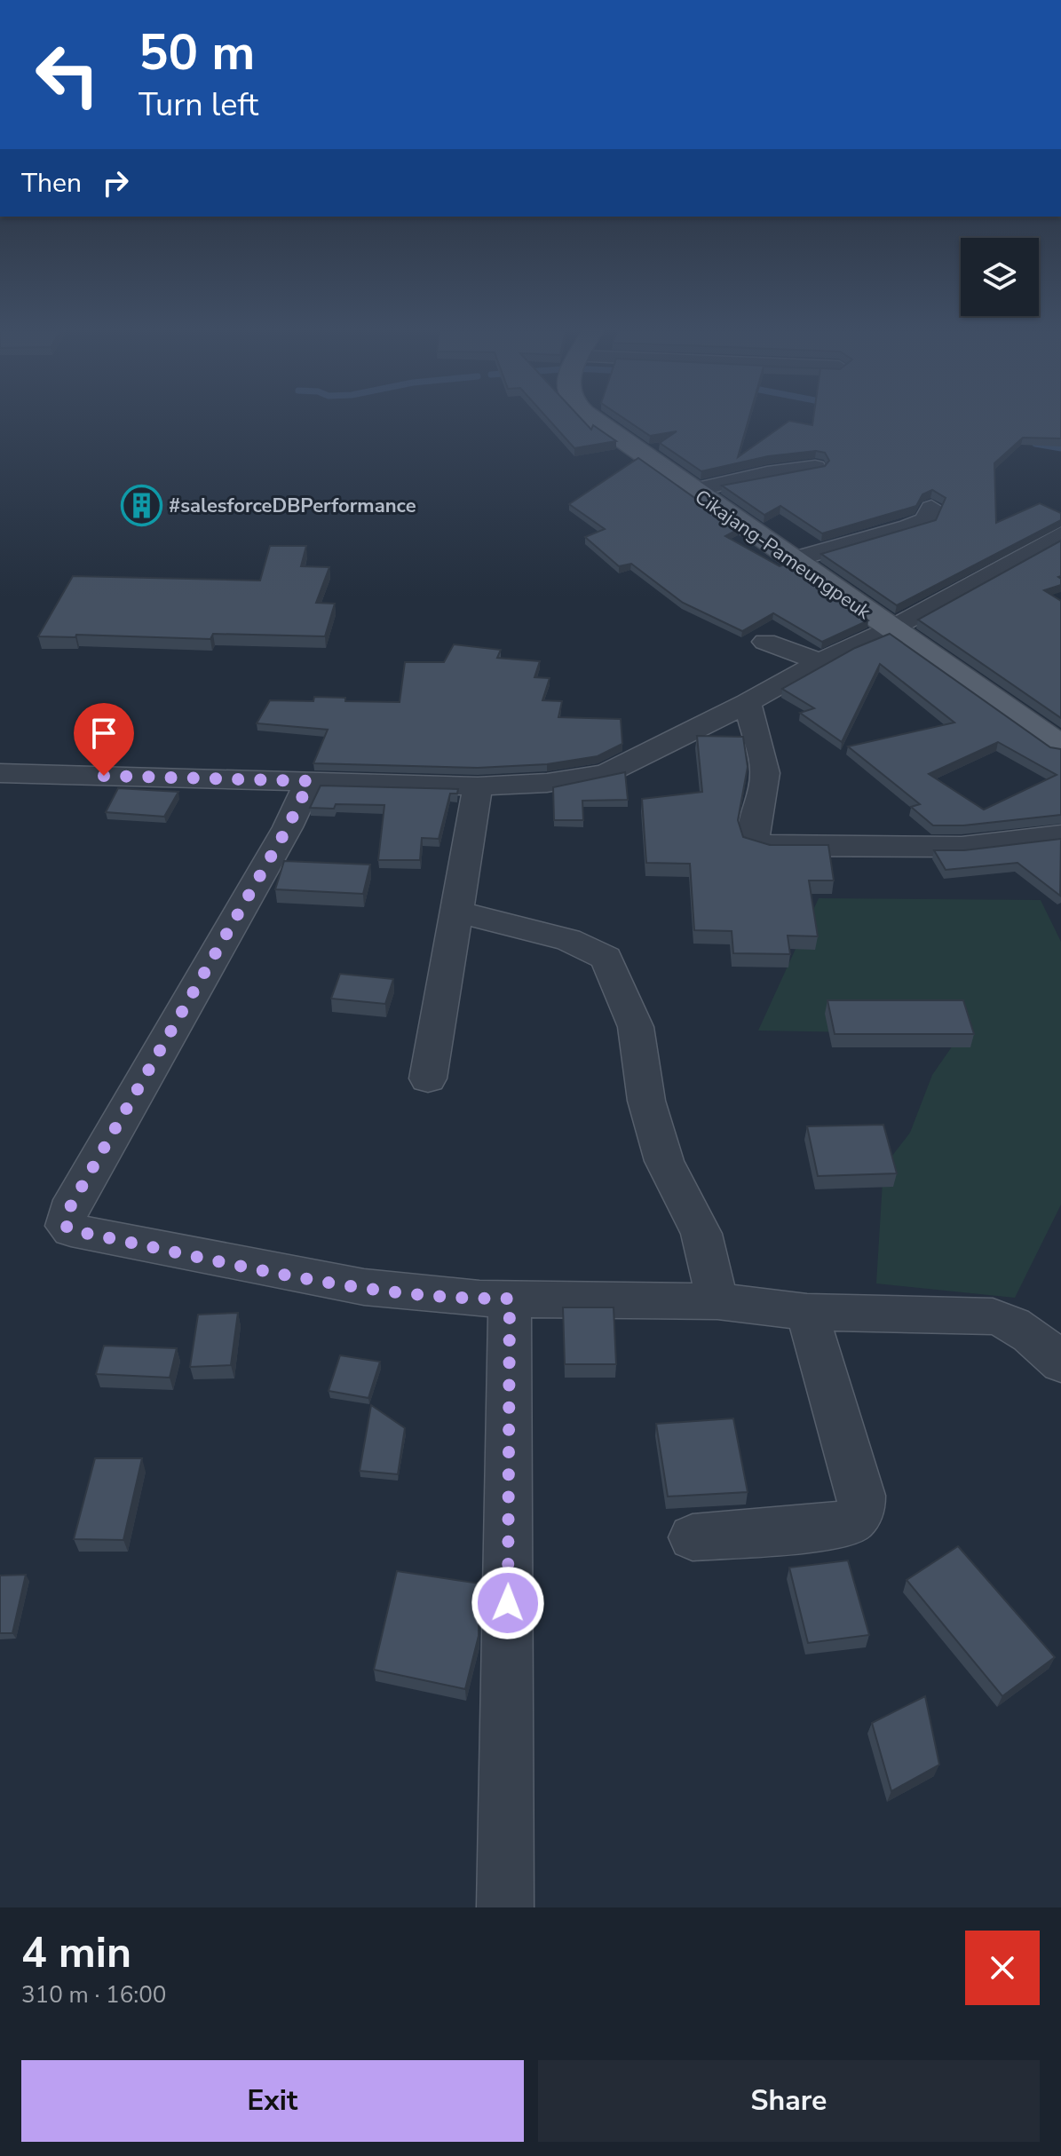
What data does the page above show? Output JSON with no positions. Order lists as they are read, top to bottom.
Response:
{
  "streets": {
    "main road": ["Cikajang-Pameungpeuk"]
  },
  "places": {
    "building": ["#salesforceDBPerformance"]
  },
  "page": {
    "turn": ["50 m", "Turn left"],
    "then": "Then",
    "heading": ["4 min", "310 m · 16:00"],
    "buttons": ["Exit", "Share"]
  }
}
